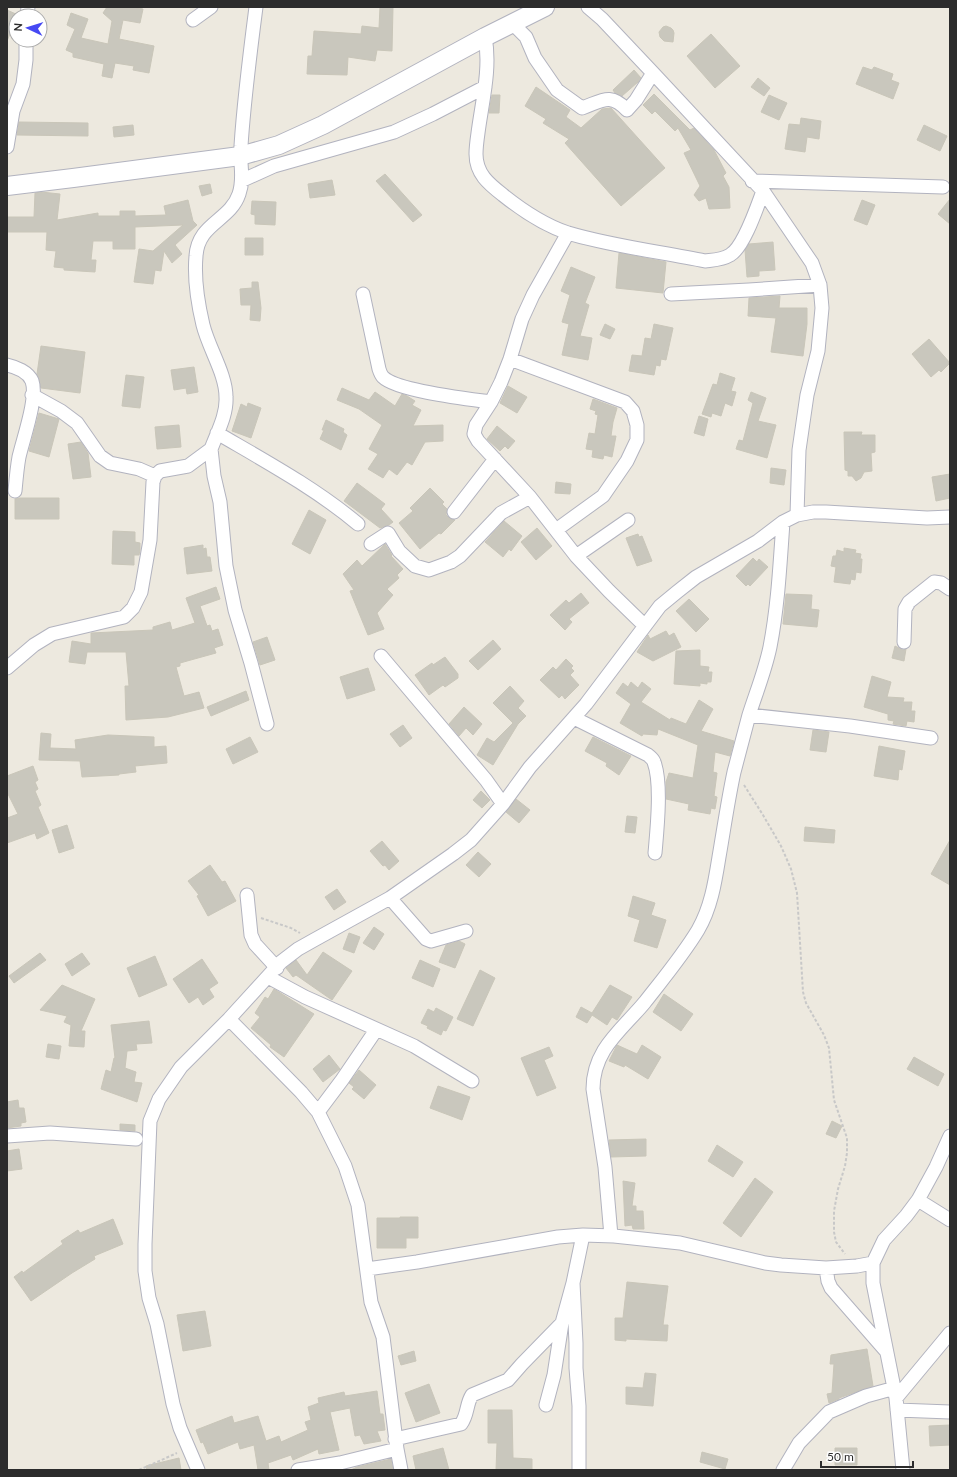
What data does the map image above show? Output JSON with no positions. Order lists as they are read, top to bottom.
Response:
{
  "scale_bar": "50 m",
  "north": "left"
}
